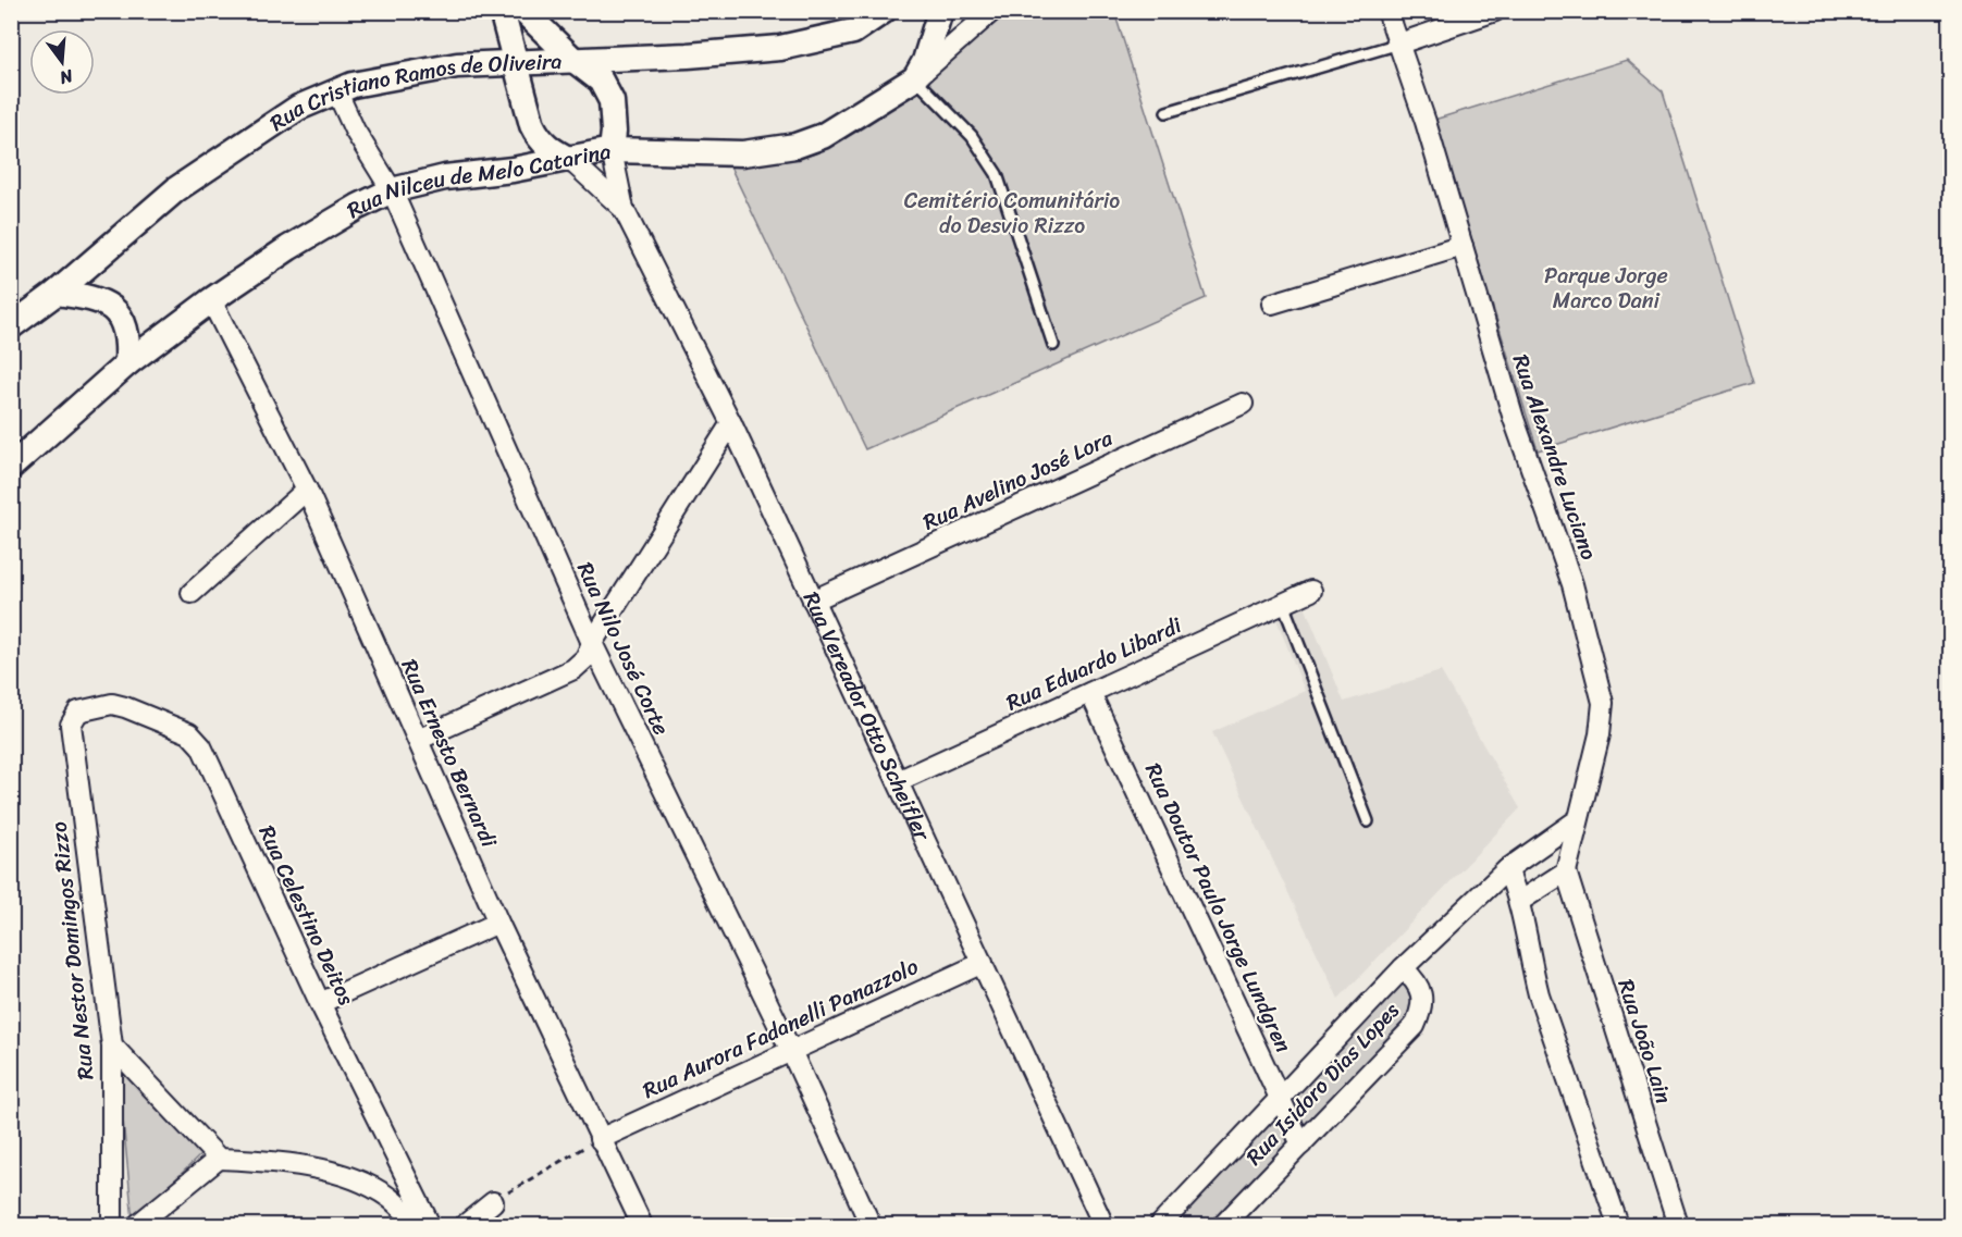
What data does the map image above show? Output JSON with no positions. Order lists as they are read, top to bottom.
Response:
{
  "streets": {
    "street": [
      "Rua Cristiano Ramos de Oliveira",
      "Rua Nilceu de Melo Catarina",
      "Rua Alexandre Luciano",
      "Rua Avelino José Lora",
      "Rua Nilo José Corte",
      "Rua Eduardo Libardi",
      "Rua Vereador Otto Scheifler",
      "Rua Ernesto Bernardi",
      "Rua Doutor Paulo Jorge Lundgren",
      "Rua Celestino Deitos",
      "Rua Nestor Domingos Rizzo",
      "Rua Aurora Fadanelli Panazzolo",
      "Rua João Lain",
      "Rua Isidoro Dias Lopes"
    ]
  },
  "crossings": [
    ["Rua Cristiano Ramos de Oliveira", "Rua Nilceu de Melo Catarina"],
    ["Rua Cristiano Ramos de Oliveira", "Rua Nilo José Corte"],
    ["Rua Cristiano Ramos de Oliveira", "Rua Vereador Otto Scheifler"],
    ["Rua Nilceu de Melo Catarina", "Rua Nilo José Corte"],
    ["Rua Nilceu de Melo Catarina", "Rua Vereador Otto Scheifler"],
    ["Rua Nilceu de Melo Catarina", "Rua Ernesto Bernardi"],
    ["Rua Alexandre Luciano", "Rua João Lain"],
    ["Rua Alexandre Luciano", "Rua Isidoro Dias Lopes"],
    ["Rua Avelino José Lora", "Rua Vereador Otto Scheifler"],
    ["Rua Nilo José Corte", "Rua Aurora Fadanelli Panazzolo"],
    ["Rua Eduardo Libardi", "Rua Vereador Otto Scheifler"],
    ["Rua Eduardo Libardi", "Rua Doutor Paulo Jorge Lundgren"],
    ["Rua Vereador Otto Scheifler", "Rua Aurora Fadanelli Panazzolo"],
    ["Rua Ernesto Bernardi", "Rua Aurora Fadanelli Panazzolo"],
    ["Rua Doutor Paulo Jorge Lundgren", "Rua Isidoro Dias Lopes"],
    ["Rua Celestino Deitos", "Rua Nestor Domingos Rizzo"]
  ],
  "parks": ["Cemitério Comunitário do Desvio Rizzo", "Parque Jorge Marco Dani"],
  "north": "bottom"
}
